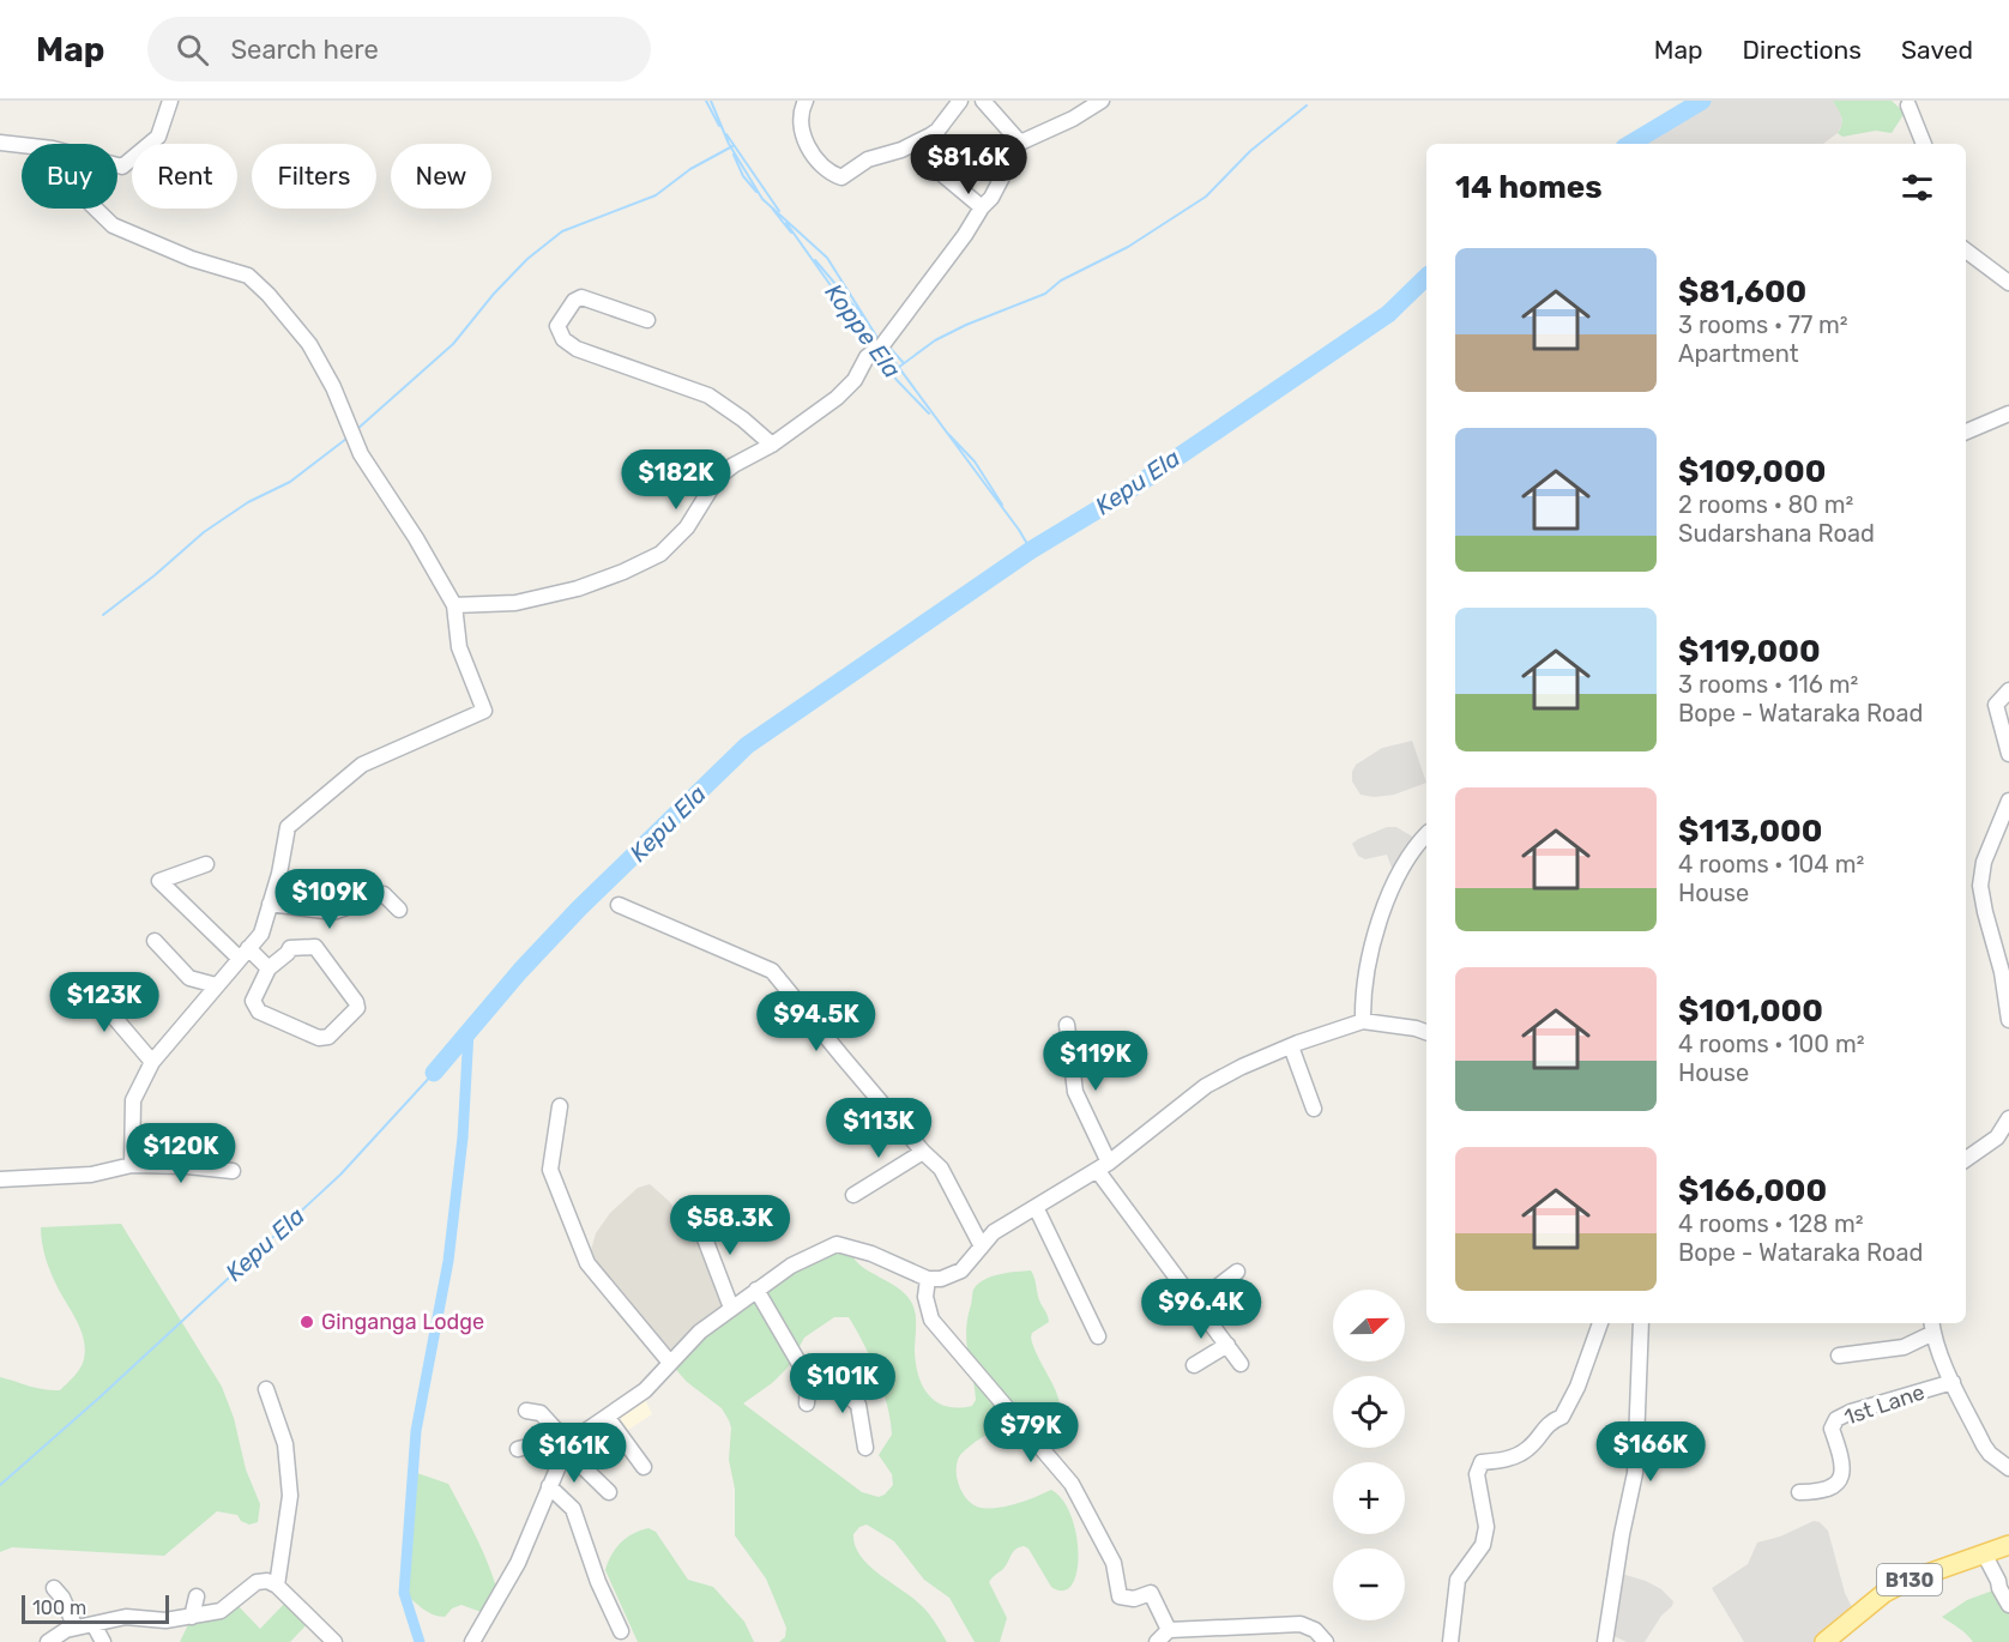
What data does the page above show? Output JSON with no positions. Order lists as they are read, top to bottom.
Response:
{
  "streets": {
    "main road": ["B130"],
    "street": ["1st Lane"]
  },
  "water": ["Koppe Ela", "Kepu Ela"],
  "places": ["Ginganga Lodge"],
  "scale_bar": "100 m",
  "north": "right",
  "page": {
    "header": "Map",
    "search": "Search here",
    "nav": ["Map", "Directions", "Saved"],
    "price": [
      "$81.6K",
      "$182K",
      "$109K",
      "$123K",
      "$94.5K",
      "$119K",
      "$113K",
      "$120K",
      "$58.3K",
      "$96.4K",
      "$101K",
      "$79K",
      "$166K",
      "$161K"
    ],
    "chip": [
      "Buy",
      "Rent",
      "Filters",
      "New"
    ],
    "heading": "14 homes",
    "list": [
      {
        "name": "$81,600",
        "note": "3 rooms · 77 m² · Apartment"
      },
      {
        "name": "$109,000",
        "note": "2 rooms · 80 m² · Sudarshana Road"
      },
      {
        "name": "$119,000",
        "note": "3 rooms · 116 m² · Bope - Wataraka Road"
      },
      {
        "name": "$113,000",
        "note": "4 rooms · 104 m² · House"
      },
      {
        "name": "$101,000",
        "note": "4 rooms · 100 m² · House"
      },
      {
        "name": "$166,000",
        "note": "4 rooms · 128 m² · Bope - Wataraka Road"
      }
    ],
    "map_buttons": ["+", "−"],
    "scale": "100 m"
  }
}
